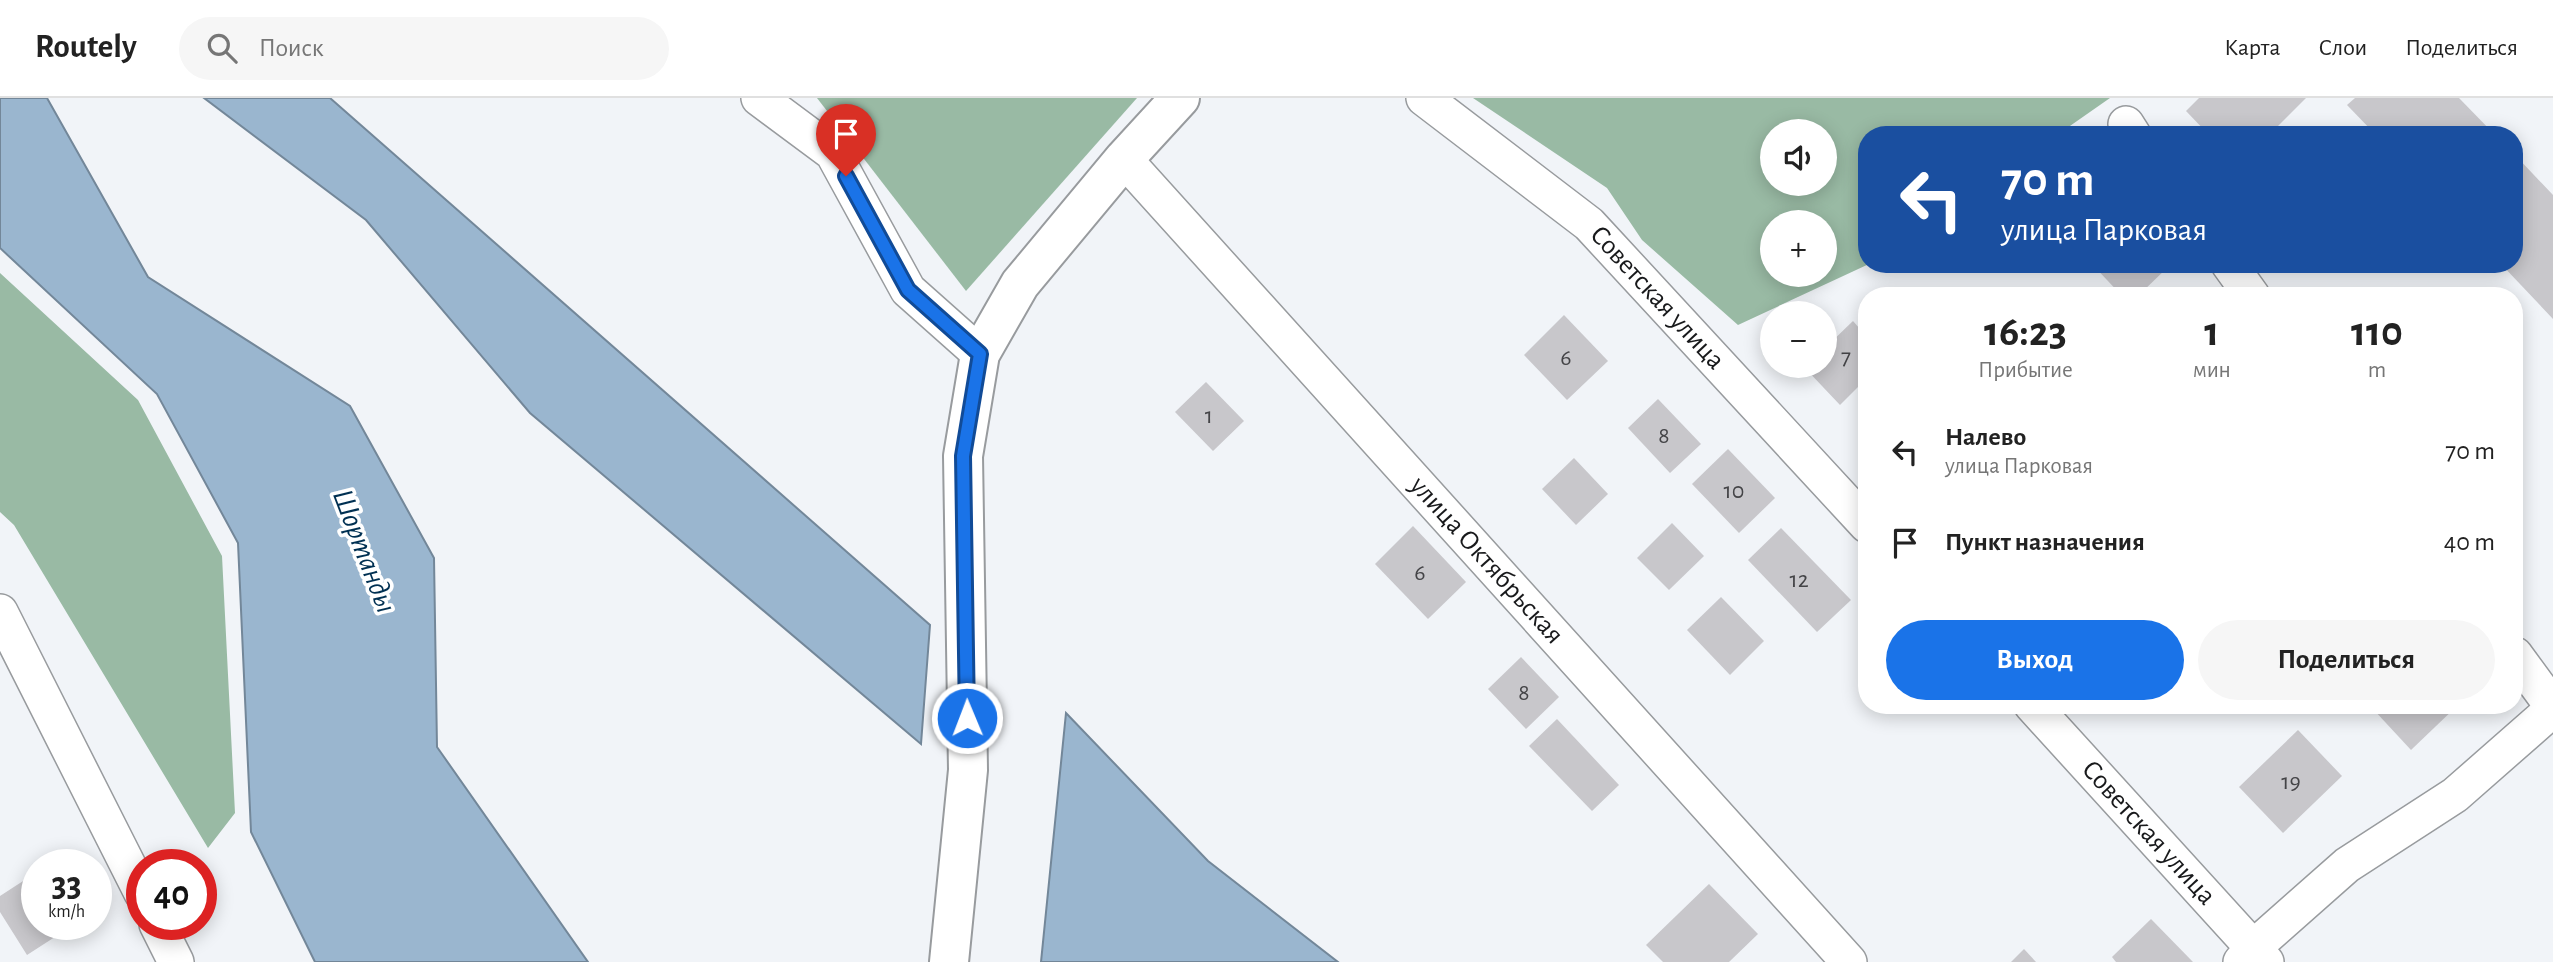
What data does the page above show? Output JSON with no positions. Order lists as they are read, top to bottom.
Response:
{
  "streets": {
    "street": ["Советская улица", "улица Октябрьская"]
  },
  "water": ["Шортанды"],
  "house_numbers": [
    "7",
    "6",
    "1",
    "8",
    "10",
    "6",
    "12",
    "8",
    "19"
  ],
  "page": {
    "header": "Routely",
    "search": "Поиск",
    "nav": ["Карта", "Слои", "Поделиться"],
    "map_buttons": ["+", "−"],
    "turn": ["70 m", "улица Парковая"],
    "eta": [
      "16:23",
      "Прибытие",
      "1",
      "мин",
      "110",
      "m"
    ],
    "list": [
      {
        "name": "Налево",
        "note": "улица Парковая",
        "value": "70 m"
      },
      {
        "name": "Пункт назначения",
        "value": "40 m"
      }
    ],
    "buttons": ["Выход", "Поделиться"],
    "speed": "33 km/h",
    "limit": "40"
  }
}
